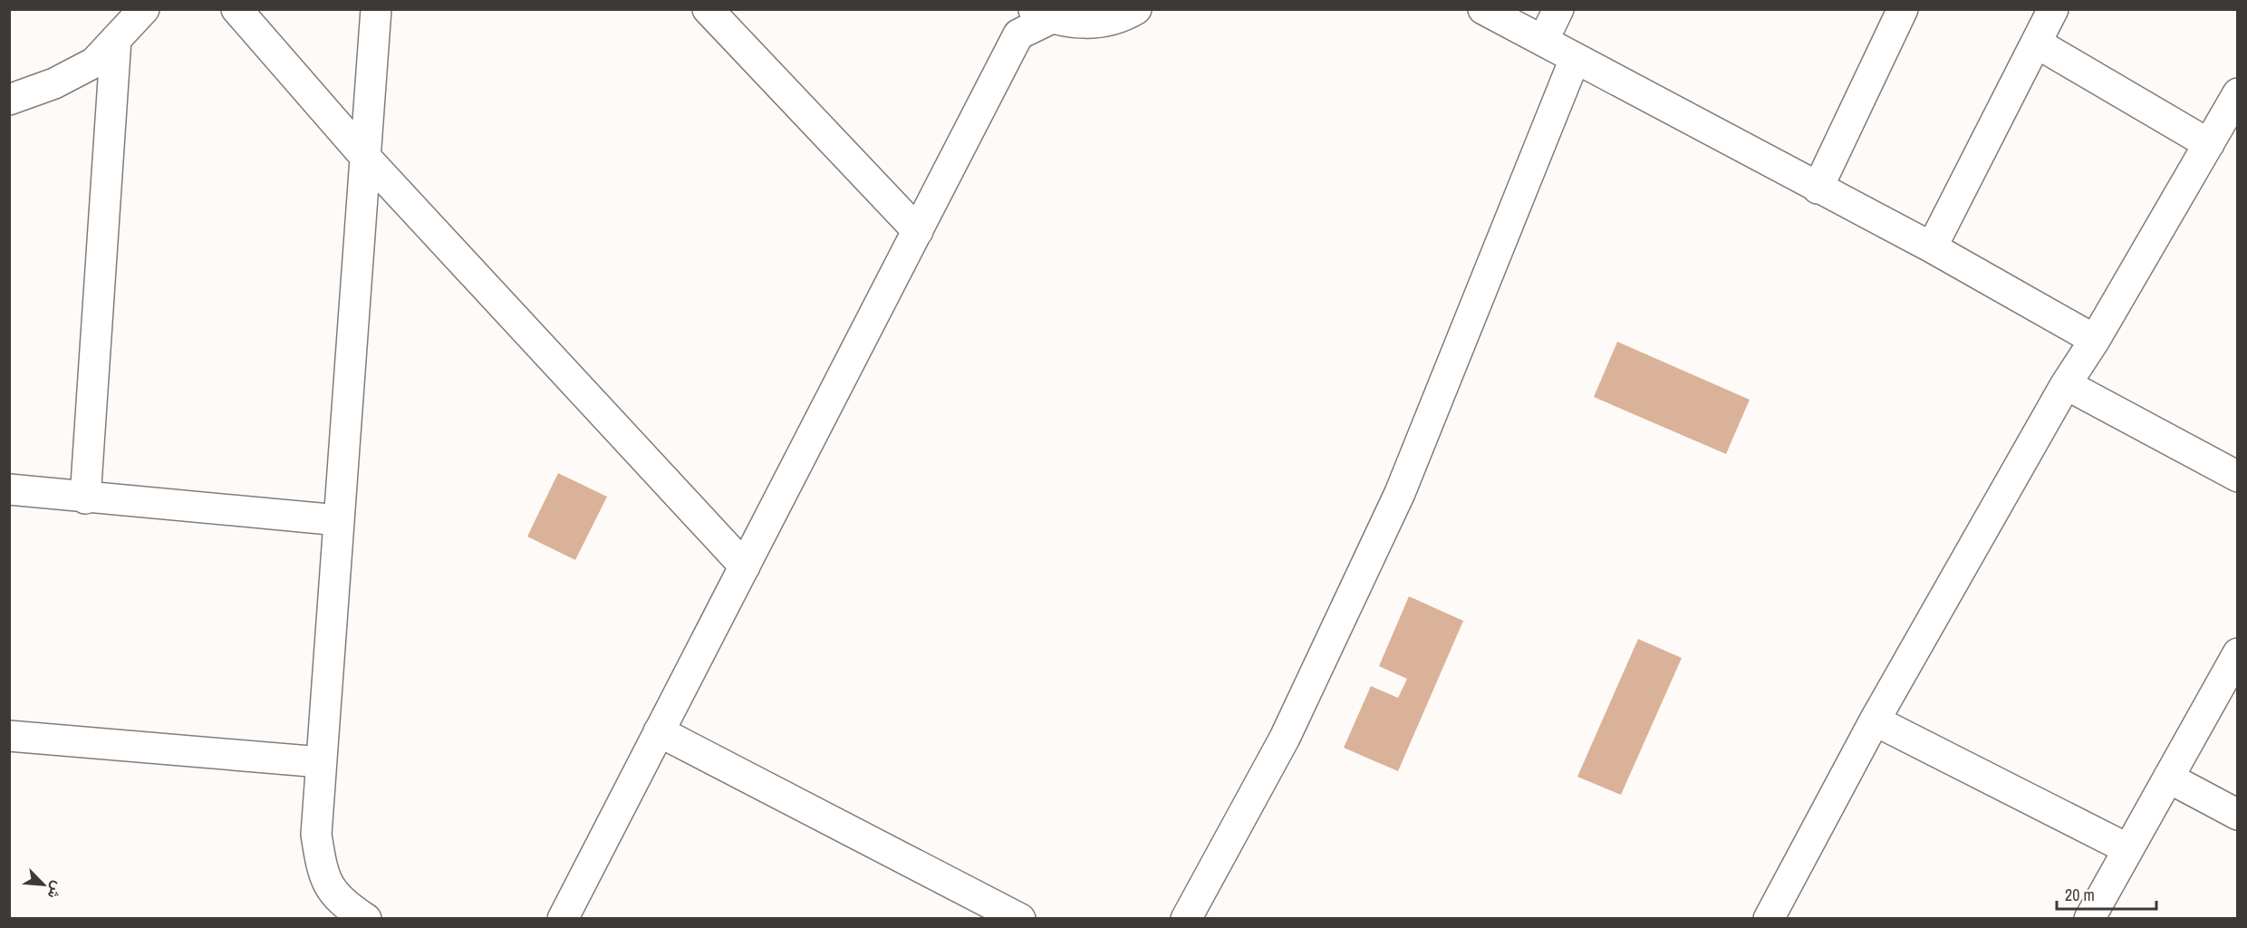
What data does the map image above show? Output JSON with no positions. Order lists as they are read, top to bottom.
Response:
{
  "scale_bar": "20 m",
  "north": "bottom right"
}
